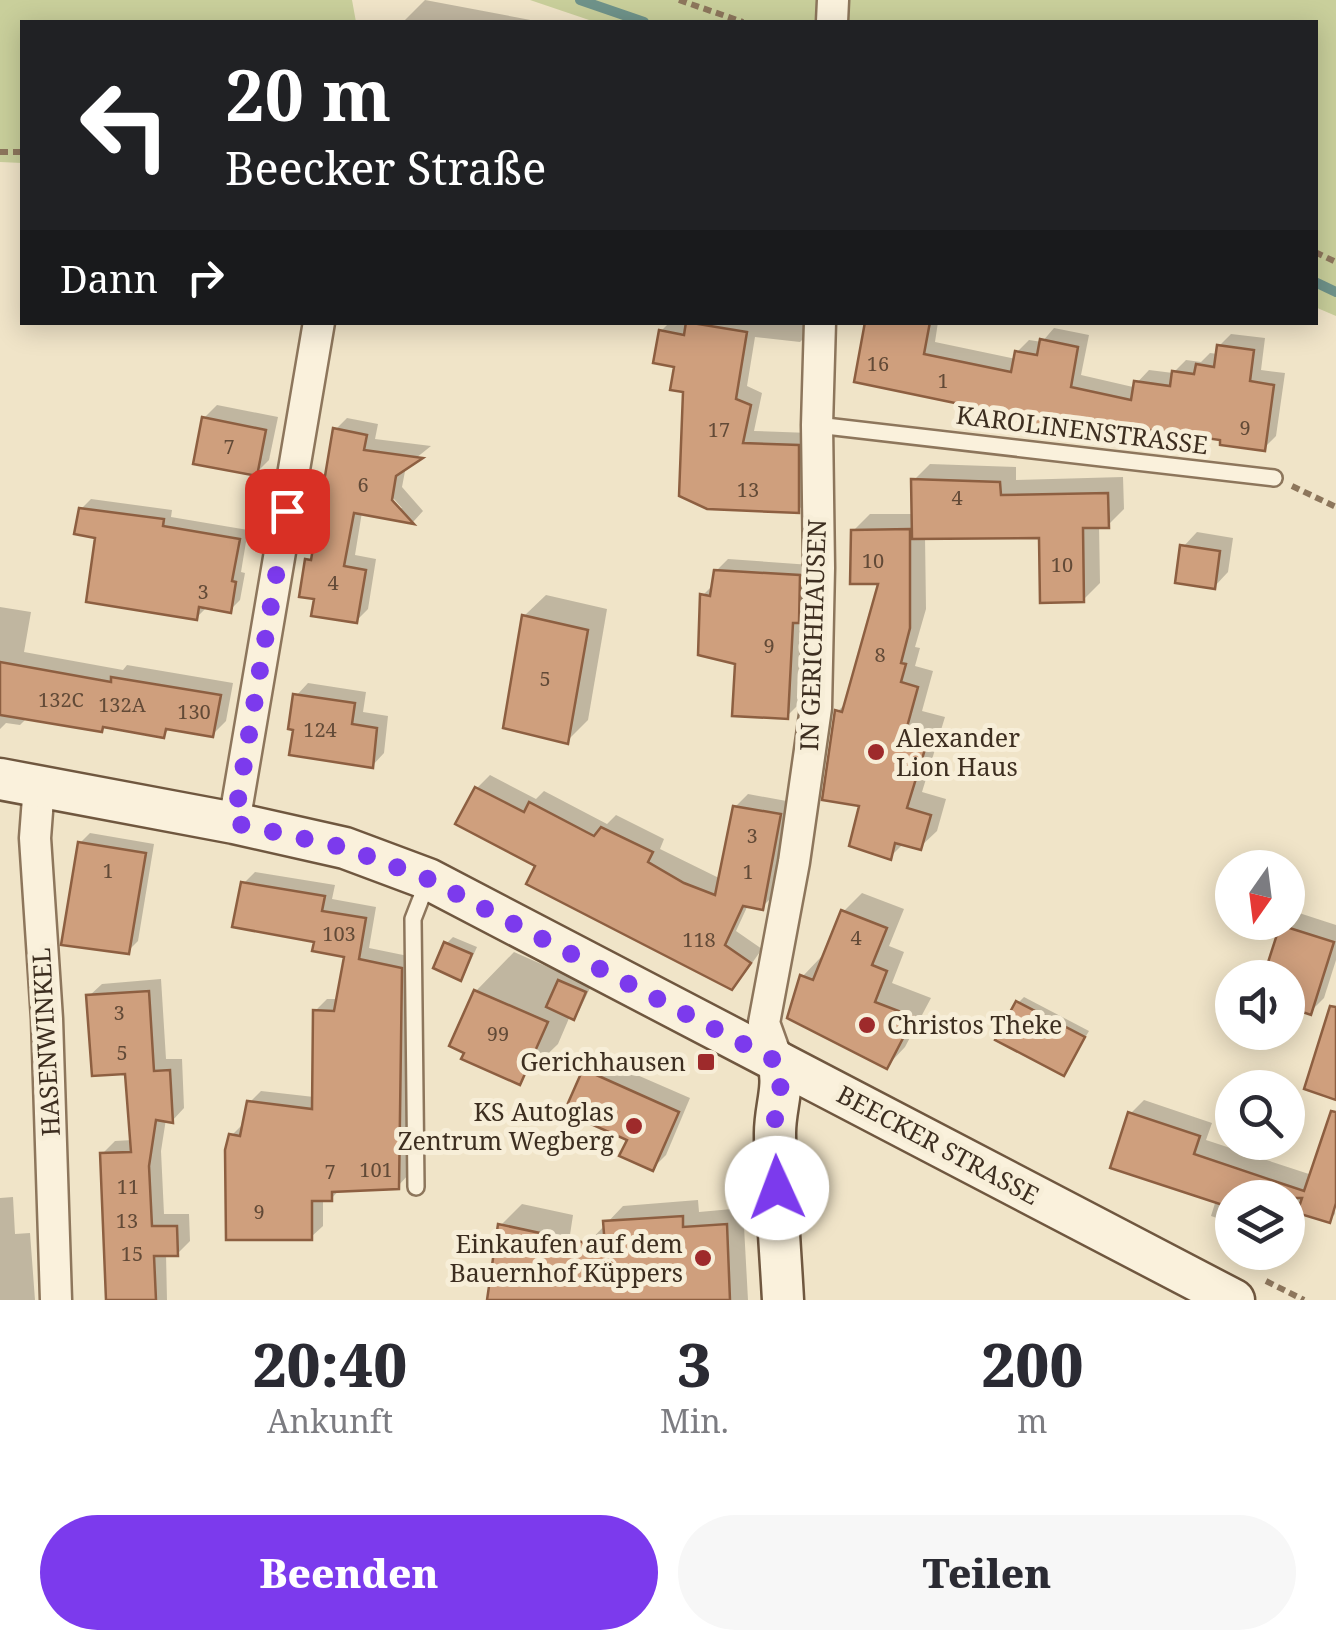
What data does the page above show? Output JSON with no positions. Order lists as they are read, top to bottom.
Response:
{
  "streets": {
    "street": ["IN GERICHHAUSEN", "HASENWINKEL", "BEECKER STRASSE"],
    "lane": ["KAROLINENSTRASSE"]
  },
  "crossings": [
    ["KAROLINENSTRASSE", "IN GERICHHAUSEN"],
    ["IN GERICHHAUSEN", "BEECKER STRASSE"],
    ["HASENWINKEL", "BEECKER STRASSE"]
  ],
  "places": {
    "other": [
      "Alexander Lion Haus",
      "Christos Theke",
      "KS Autoglas Zentrum Wegberg",
      "Einkaufen auf dem Bauernhof Küppers"
    ],
    "transit": ["Gerichhausen"]
  },
  "house_numbers": [
    "16",
    "1",
    "9",
    "17",
    "7",
    "6",
    "13",
    "4",
    "10",
    "10",
    "4",
    "3",
    "9",
    "8",
    "5",
    "132C",
    "132A",
    "130",
    "124",
    "3",
    "1",
    "1",
    "103",
    "4",
    "118",
    "3",
    "99",
    "5",
    "101",
    "7",
    "11",
    "9",
    "13",
    "15"
  ],
  "north": "bottom",
  "page": {
    "turn": ["20 m", "Beecker Straße"],
    "then": "Dann",
    "eta": [
      "20:40",
      "Ankunft",
      "3",
      "Min.",
      "200",
      "m"
    ],
    "buttons": ["Beenden", "Teilen"]
  }
}
